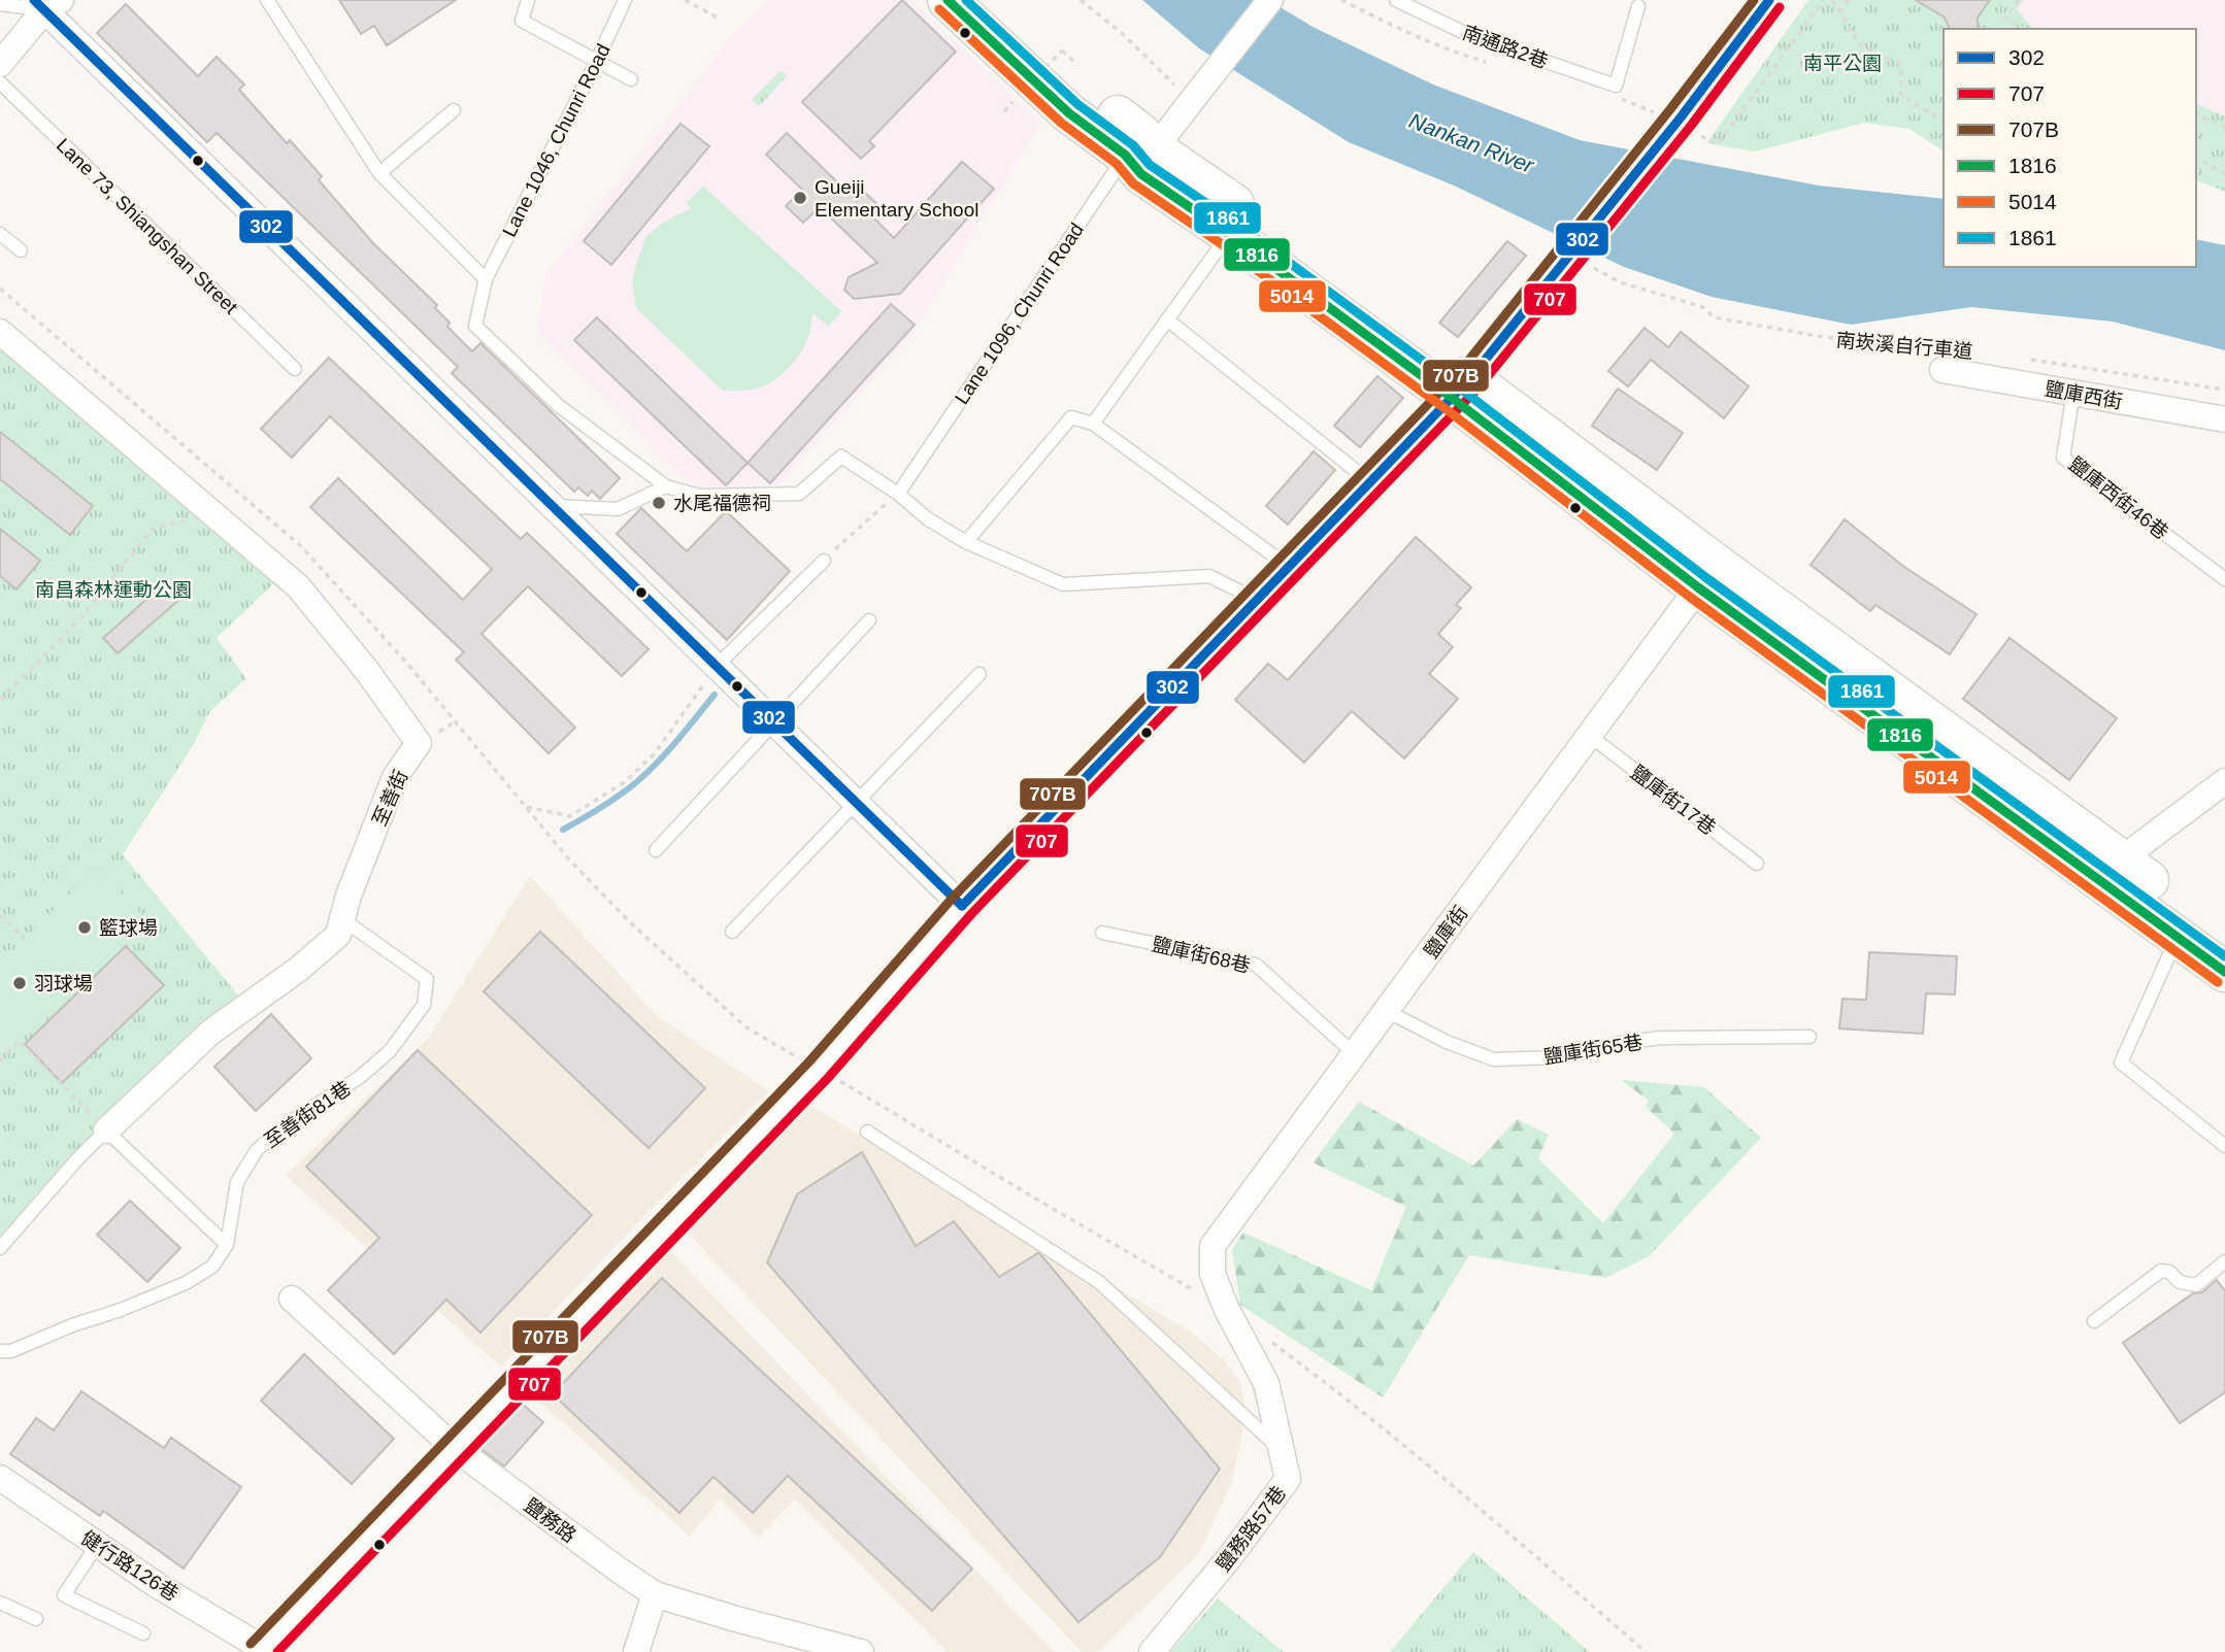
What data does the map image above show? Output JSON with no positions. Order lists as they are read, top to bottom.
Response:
{
  "streets": {
    "street": [
      "鹽庫西街",
      "至善街",
      "鹽庫街",
      "鹽務路",
      "鹽務路57巷",
      "健行路126巷"
    ],
    "lane": [
      "南通路2巷",
      "Lane 1046, Chunri Road",
      "Lane 73, Shiangshan Street",
      "Lane 1096, Chunri Road",
      "鹽庫西街46巷",
      "鹽庫街17巷",
      "鹽庫街68巷",
      "鹽庫街65巷",
      "至善街81巷"
    ],
    "path": ["南崁溪自行車道"]
  },
  "crossings": [
    ["南崁溪自行車道", "鹽庫西街"],
    ["鹽庫西街", "鹽庫西街46巷"],
    ["至善街", "至善街81巷"],
    ["鹽庫街17巷", "鹽庫街"],
    ["鹽庫街", "鹽庫街68巷"],
    ["鹽庫街", "鹽庫街65巷"],
    ["鹽庫街", "鹽務路57巷"]
  ],
  "water": ["Nankan River"],
  "parks": ["南平公園", "南昌森林運動公園"],
  "places": [
    "Gueiji Elementary School",
    "水尾福德祠",
    "籃球場",
    "羽球場"
  ],
  "lines": [
    "transit line 302",
    "transit line 707B",
    "transit line 1816",
    "transit line 1861",
    "transit line 707",
    "transit line 5014"
  ],
  "legend": [
    "302",
    "707",
    "707B",
    "1816",
    "5014",
    "1861"
  ]
}
